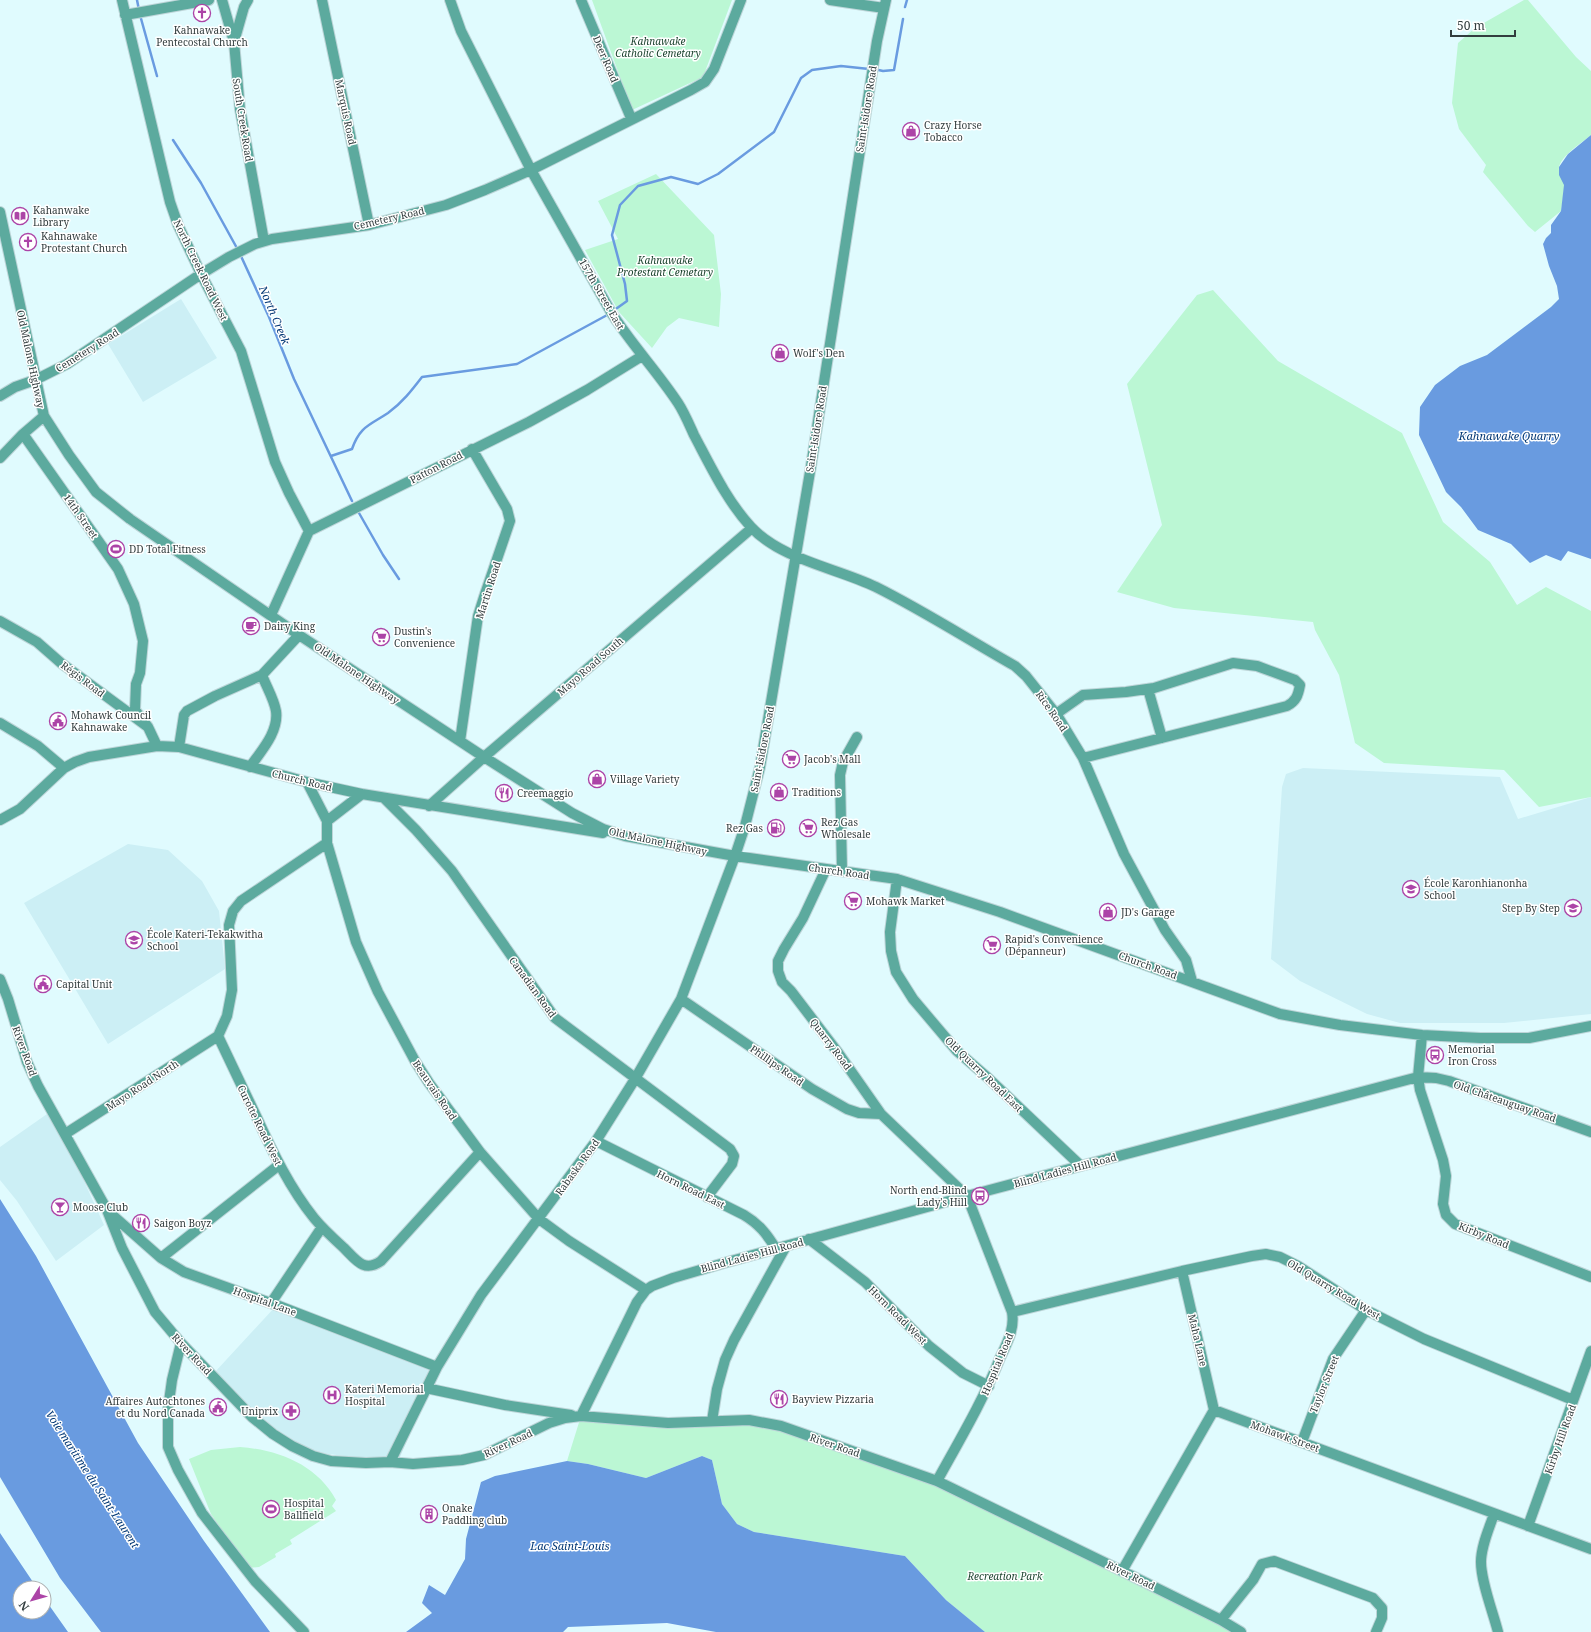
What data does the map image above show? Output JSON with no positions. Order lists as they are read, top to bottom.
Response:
{
  "streets": {
    "street": [
      "Deer Road",
      "Saint-Isidore Road",
      "Marquis Road",
      "South Creek Road",
      "Cemetery Road",
      "North Creek Road West",
      "157th Street East",
      "Old Malone Highway",
      "Patton Road",
      "14th Street",
      "Martin Road",
      "Mayo Road South",
      "Régis Road",
      "Rice Road",
      "Church Road",
      "Canadian Road",
      "Quarry Road",
      "River Road",
      "Phillips Road",
      "Old Quarry Road East",
      "Mayo Road North",
      "Beauvais Road",
      "Old Châteauguay Road",
      "Curotte Road West",
      "Rabaska Road",
      "Blind Ladies Hill Road",
      "Horn Road East",
      "Kirby Road",
      "Old Quarry Road West",
      "Hospital Lane",
      "Horn Road West",
      "Maha Lane",
      "Hospital Road",
      "Taylor Street",
      "Mohawk Street",
      "Kirby Hill Road"
    ]
  },
  "crossings": [
    ["Deer Road", "Cemetery Road"],
    ["Saint-Isidore Road", "157th Street East"],
    ["Saint-Isidore Road", "Old Malone Highway"],
    ["Saint-Isidore Road", "Rice Road"],
    ["Saint-Isidore Road", "Church Road"],
    ["Saint-Isidore Road", "Rabaska Road"],
    ["Marquis Road", "Cemetery Road"],
    ["South Creek Road", "Cemetery Road"],
    ["Cemetery Road", "North Creek Road West"],
    ["Cemetery Road", "157th Street East"],
    ["Cemetery Road", "Old Malone Highway"],
    ["North Creek Road West", "Patton Road"],
    ["157th Street East", "Patton Road"],
    ["157th Street East", "Mayo Road South"],
    ["157th Street East", "Rice Road"],
    ["Old Malone Highway", "Martin Road"],
    ["Old Malone Highway", "Mayo Road South"],
    ["Old Malone Highway", "Church Road"],
    ["Old Malone Highway", "Rabaska Road"],
    ["Patton Road", "Martin Road"],
    ["14th Street", "Régis Road"],
    ["Mayo Road South", "Church Road"],
    ["Régis Road", "Church Road"],
    ["Rice Road", "Church Road"],
    ["Church Road", "Canadian Road"],
    ["Church Road", "Quarry Road"],
    ["Church Road", "Old Quarry Road East"],
    ["Church Road", "Beauvais Road"],
    ["Church Road", "Rabaska Road"],
    ["Canadian Road", "Rabaska Road"],
    ["Canadian Road", "Horn Road East"],
    ["Quarry Road", "Phillips Road"],
    ["Quarry Road", "Blind Ladies Hill Road"],
    ["Quarry Road", "Hospital Road"],
    ["River Road", "Mayo Road North"],
    ["River Road", "Rabaska Road"],
    ["River Road", "Hospital Lane"],
    ["River Road", "Hospital Road"],
    ["Phillips Road", "Rabaska Road"],
    ["Old Quarry Road East", "Blind Ladies Hill Road"],
    ["Mayo Road North", "Curotte Road West"],
    ["Beauvais Road", "Curotte Road West"],
    ["Beauvais Road", "Rabaska Road"],
    ["Beauvais Road", "Blind Ladies Hill Road"],
    ["Old Châteauguay Road", "Blind Ladies Hill Road"],
    ["Old Châteauguay Road", "Kirby Road"],
    ["Rabaska Road", "Horn Road East"],
    ["Rabaska Road", "Hospital Lane"],
    ["Blind Ladies Hill Road", "Horn Road East"],
    ["Blind Ladies Hill Road", "Kirby Road"],
    ["Blind Ladies Hill Road", "Horn Road West"],
    ["Blind Ladies Hill Road", "Hospital Road"],
    ["Old Quarry Road West", "Maha Lane"],
    ["Old Quarry Road West", "Hospital Road"],
    ["Old Quarry Road West", "Taylor Street"],
    ["Old Quarry Road West", "Kirby Hill Road"],
    ["Horn Road West", "Hospital Road"],
    ["Maha Lane", "Mohawk Street"],
    ["Taylor Street", "Mohawk Street"],
    ["Mohawk Street", "Kirby Hill Road"]
  ],
  "water": [
    "North Creek",
    "Kahnawake Quarry",
    "Voie maritime du Saint-Laurent",
    "Lac Saint-Louis"
  ],
  "parks": ["Kahnawake Catholic Cemetary", "Kahnawake Protestant Cemetary", "Recreation Park"],
  "places": {
    "church": ["Kahnawake Pentecostal Church", "Kahnawake Protestant Church"],
    "shop": [
      "Crazy Horse Tobacco",
      "Wolf's Den",
      "Village Variety",
      "Traditions",
      "JD's Garage"
    ],
    "library": ["Kahanwake Library"],
    "sports": ["DD Total Fitness", "Hospital Ballfield"],
    "cafe": ["Dairy King"],
    "supermarket": [
      "Dustin's Convenience",
      "Jacob's Mall",
      "Rez Gas Wholesale",
      "Mohawk Market",
      "Rapid's Convenience (Dépanneur)"
    ],
    "public building": ["Mohawk Council Kahnawake", "Capital Unit", "Affaires Autochtones et du Nord Canada"],
    "restaurant": ["Creemaggio", "Saigon Boyz", "Bayview Pizzaria"],
    "fuel station": ["Rez Gas"],
    "school or university": ["École Karonhianonha School", "Step By Step", "École Kateri-Tekakwitha School"],
    "bus stop": ["Memorial Iron Cross", "North end-Blind Lady's Hill"],
    "bar": ["Moose Club"],
    "hospital": ["Kateri Memorial Hospital"],
    "pharmacy": ["Uniprix"],
    "building": ["Onake Paddling club"]
  },
  "scale_bar": "50 m",
  "north": "bottom left"
}
